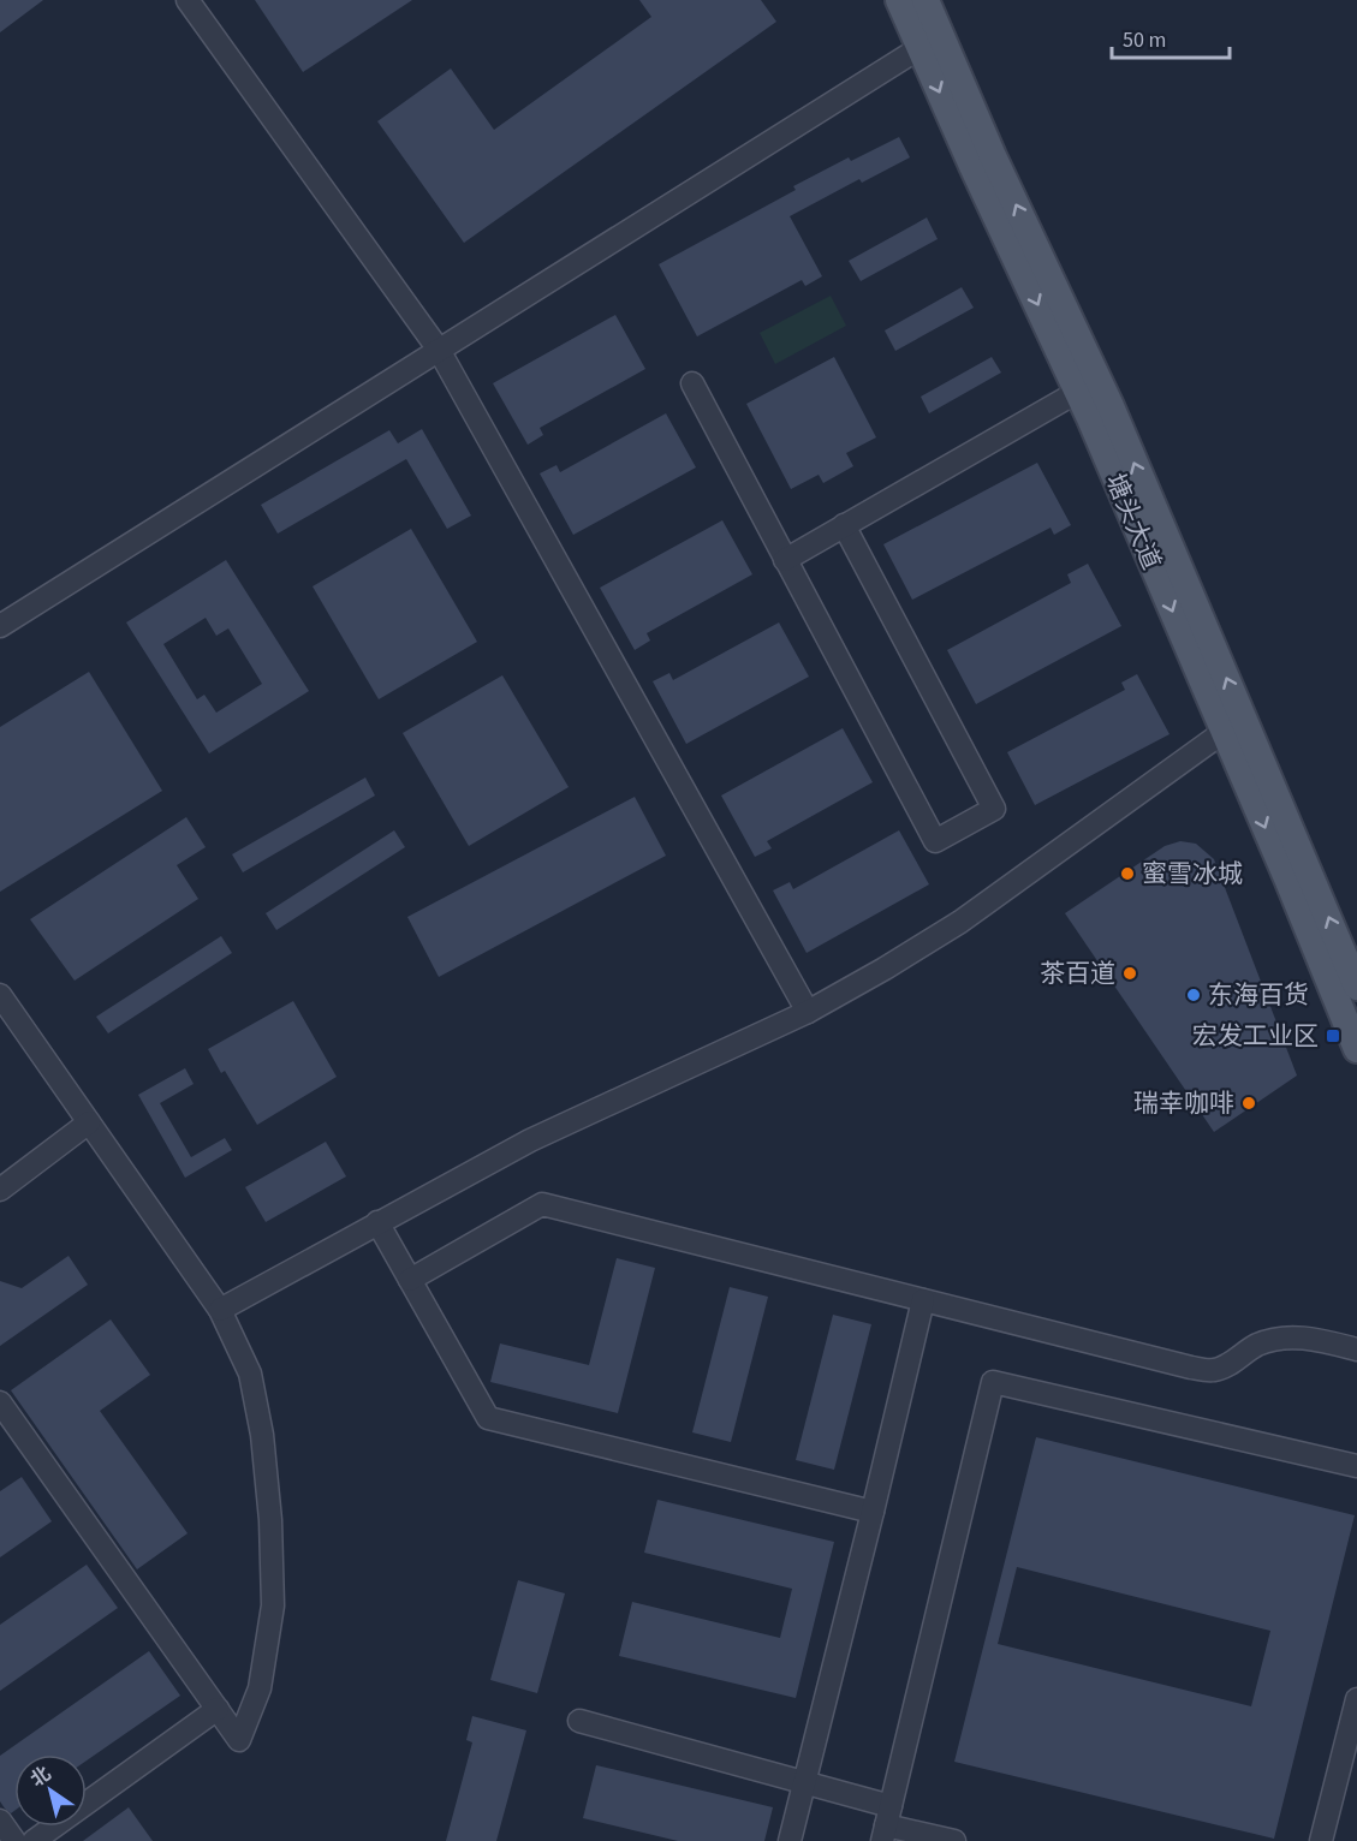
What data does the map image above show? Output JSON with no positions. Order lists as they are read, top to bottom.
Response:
{
  "streets": {
    "main road": ["塘头大道"]
  },
  "places": {
    "other": [
      "蜜雪冰城",
      "茶百道",
      "东海百货",
      "瑞幸咖啡"
    ],
    "transit": ["宏发工业区"]
  },
  "scale_bar": "50 m",
  "north": "top left"
}
